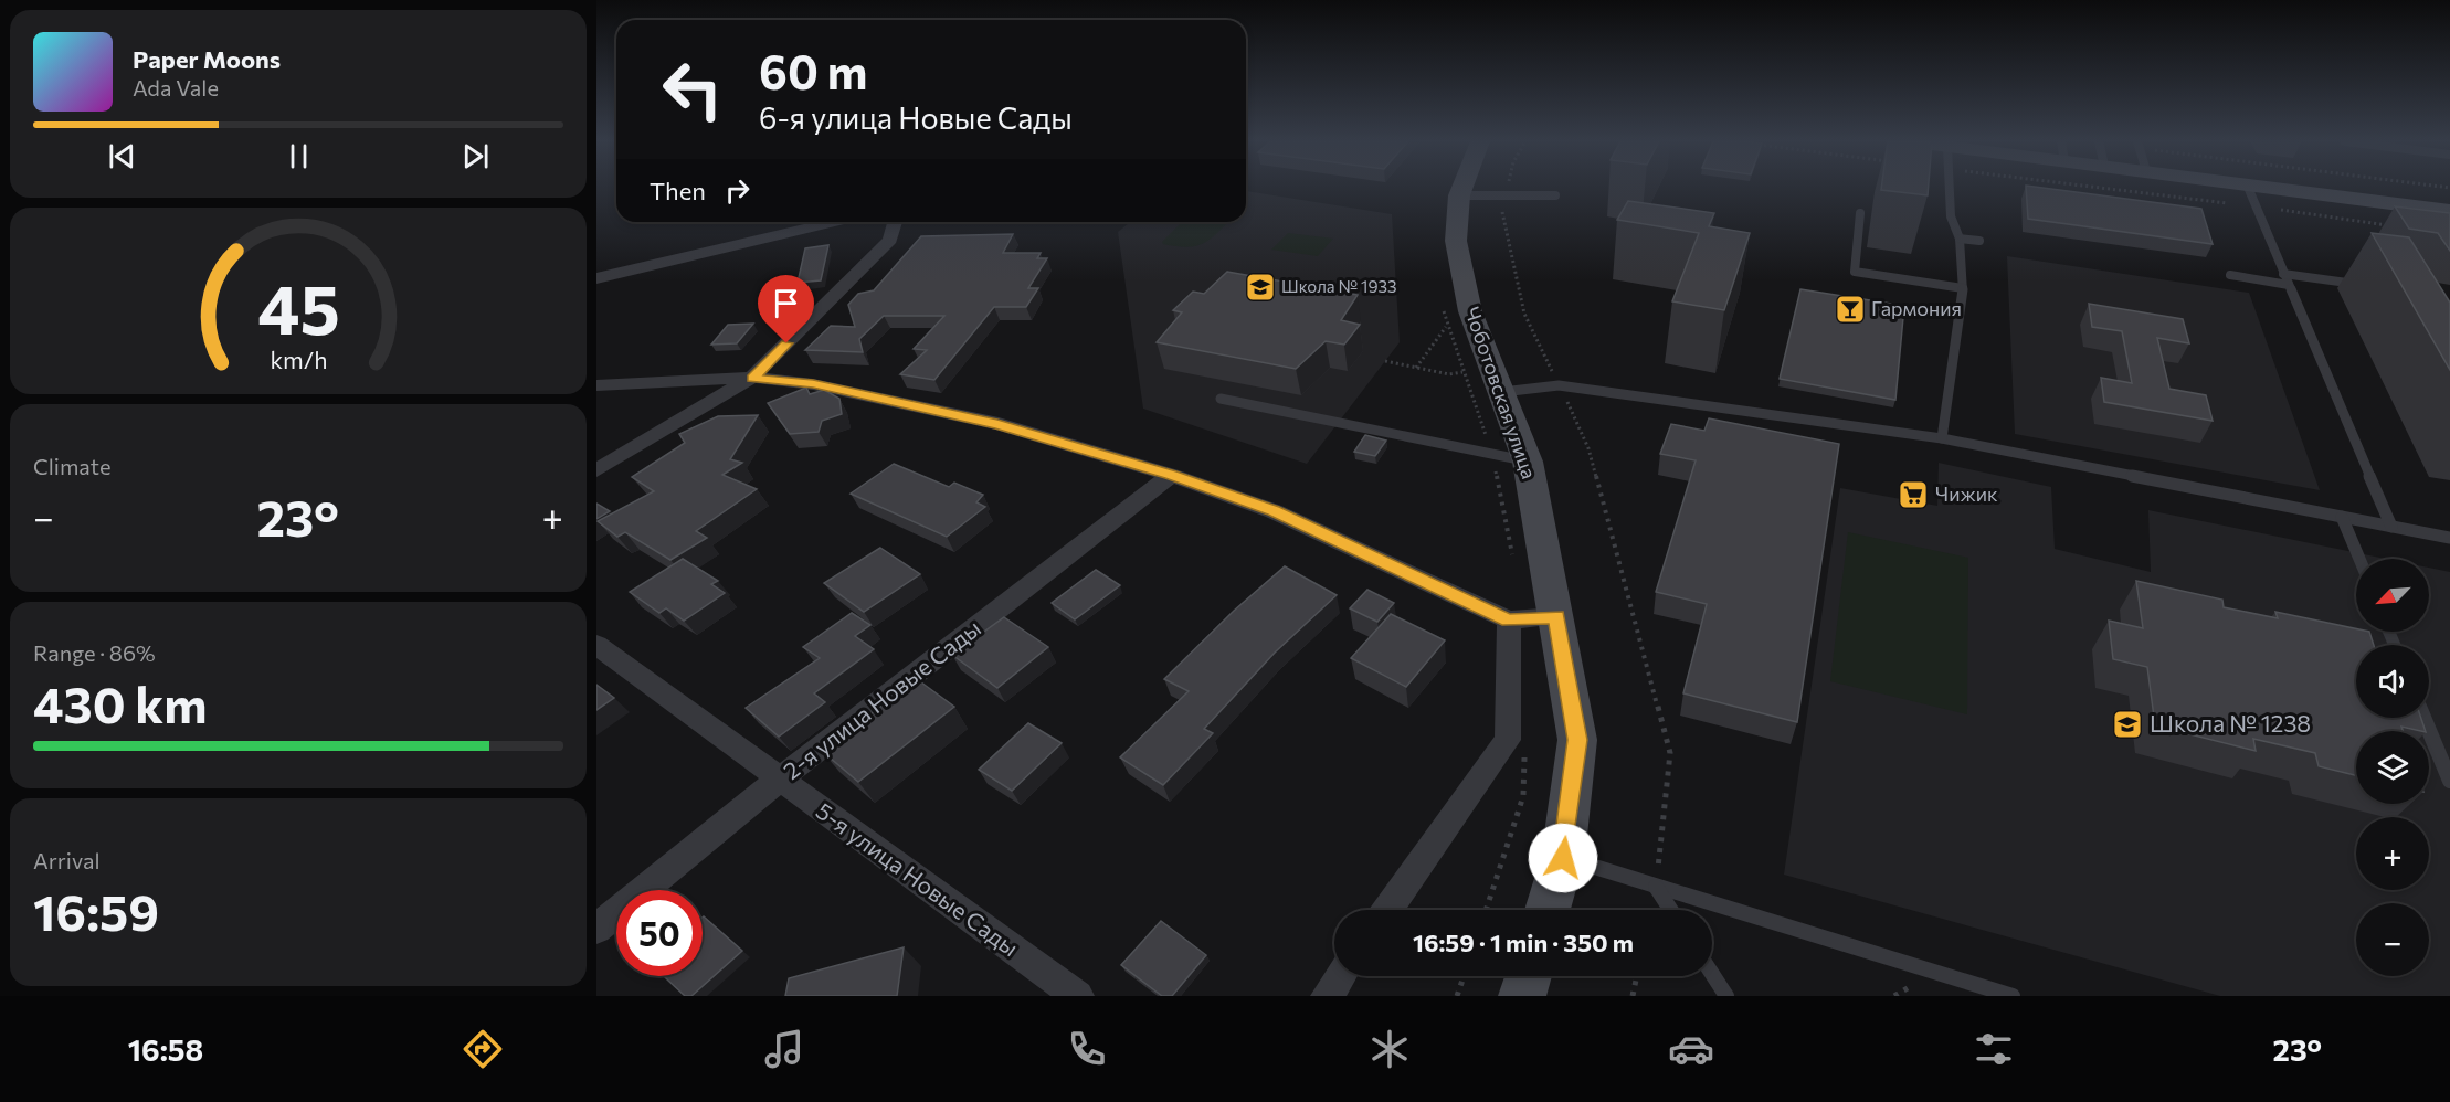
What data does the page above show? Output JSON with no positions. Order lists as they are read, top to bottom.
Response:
{
  "streets": {
    "main road": ["Чоботовская улица"],
    "street": ["2-я улица Новые Сады", "5-я улица Новые Сады"]
  },
  "crossings": [
    ["2-я улица Новые Сады", "5-я улица Новые Сады"]
  ],
  "places": {
    "school or university": ["Школа № 1933", "Школа № 1238"],
    "bar": ["Гармония"],
    "supermarket": ["Чижик"]
  },
  "north": "bottom left",
  "page": {
    "turn": ["60 m", "6-я улица Новые Сады"],
    "song": ["Paper Moons", "Ada Vale"],
    "then": "Then",
    "tile": [
      "Climate",
      ["Range · 86%", "430 km"],
      ["Arrival", "16:59"]
    ],
    "heat": ["−", "23°", "+"],
    "map_buttons": ["+", "−"],
    "limit": "50",
    "trip": "16:59 · 1 min · 350 m",
    "tabs": ["16:58", "23°"],
    "gauge": ["45", "km/h"]
  }
}
